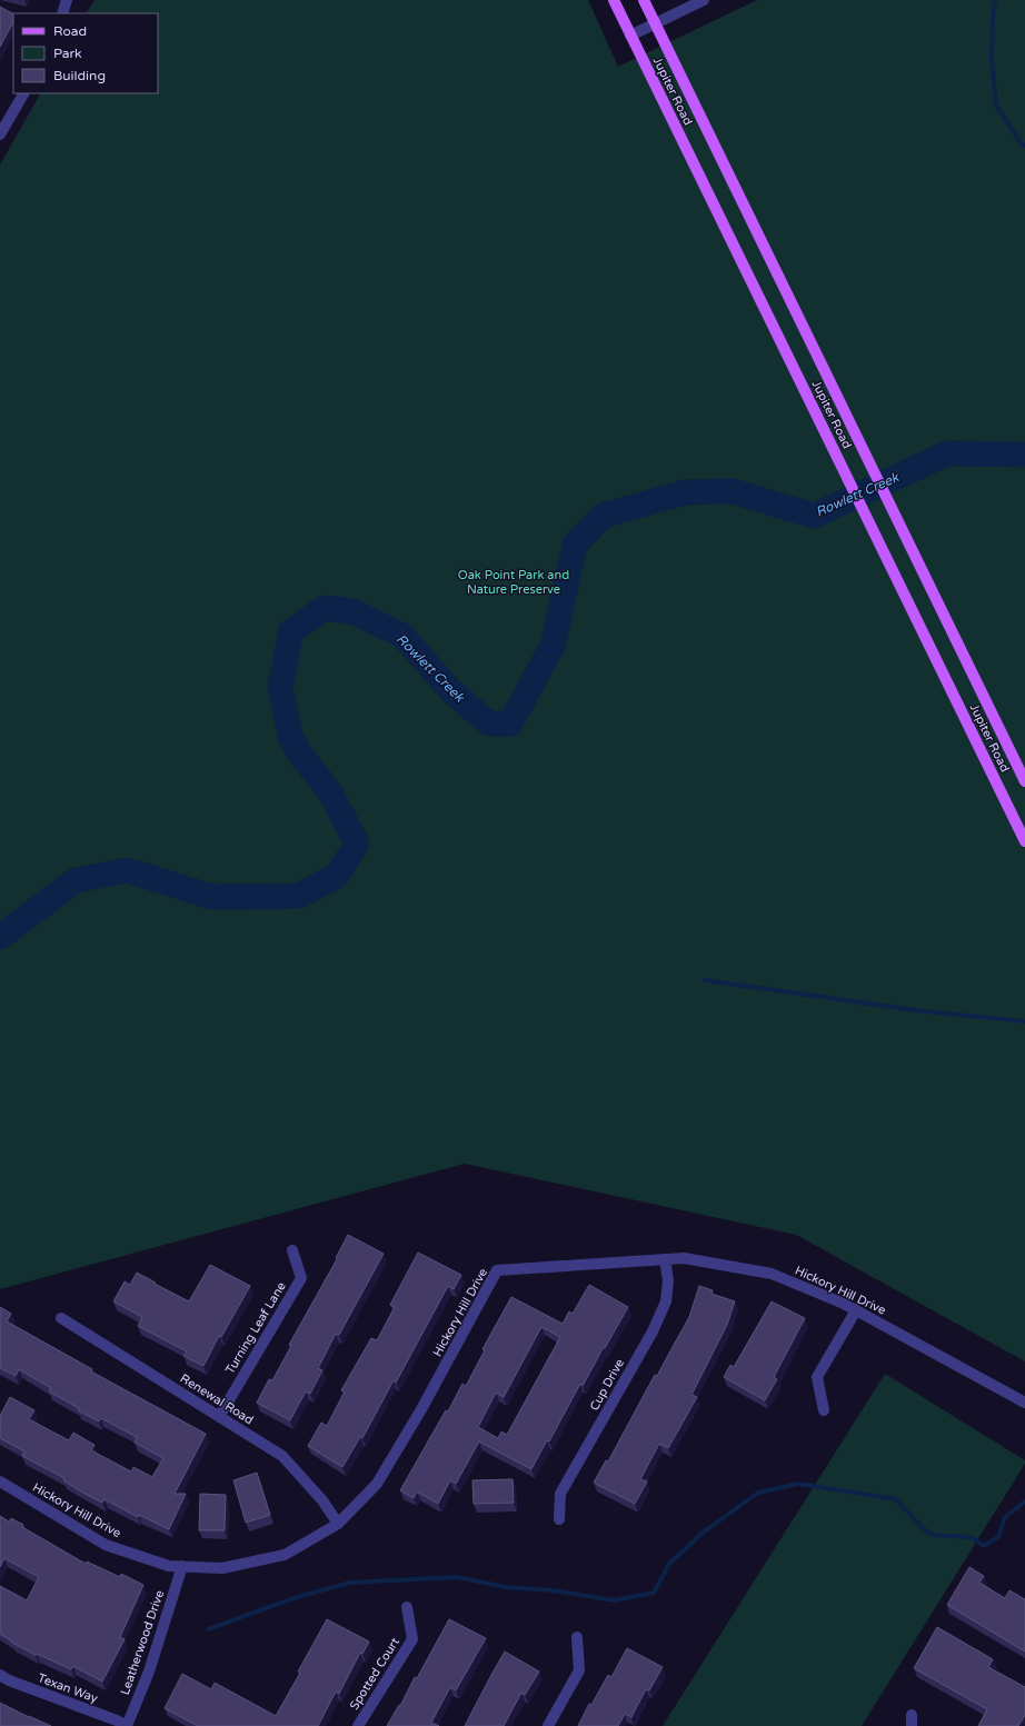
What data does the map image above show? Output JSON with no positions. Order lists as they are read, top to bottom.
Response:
{
  "streets": {
    "main road": ["Jupiter Road"],
    "street": [
      "Hickory Hill Drive",
      "Turning Leaf Lane",
      "Cup Drive",
      "Renewal Road",
      "Leatherwood Drive",
      "Spotted Court",
      "Texan Way"
    ]
  },
  "crossings": [
    ["Hickory Hill Drive", "Cup Drive"],
    ["Hickory Hill Drive", "Renewal Road"],
    ["Hickory Hill Drive", "Leatherwood Drive"],
    ["Turning Leaf Lane", "Renewal Road"],
    ["Leatherwood Drive", "Texan Way"]
  ],
  "water": ["Rowlett Creek"],
  "parks": ["Oak Point Park and Nature Preserve"],
  "legend": ["Road", "Park", "Building"]
}
